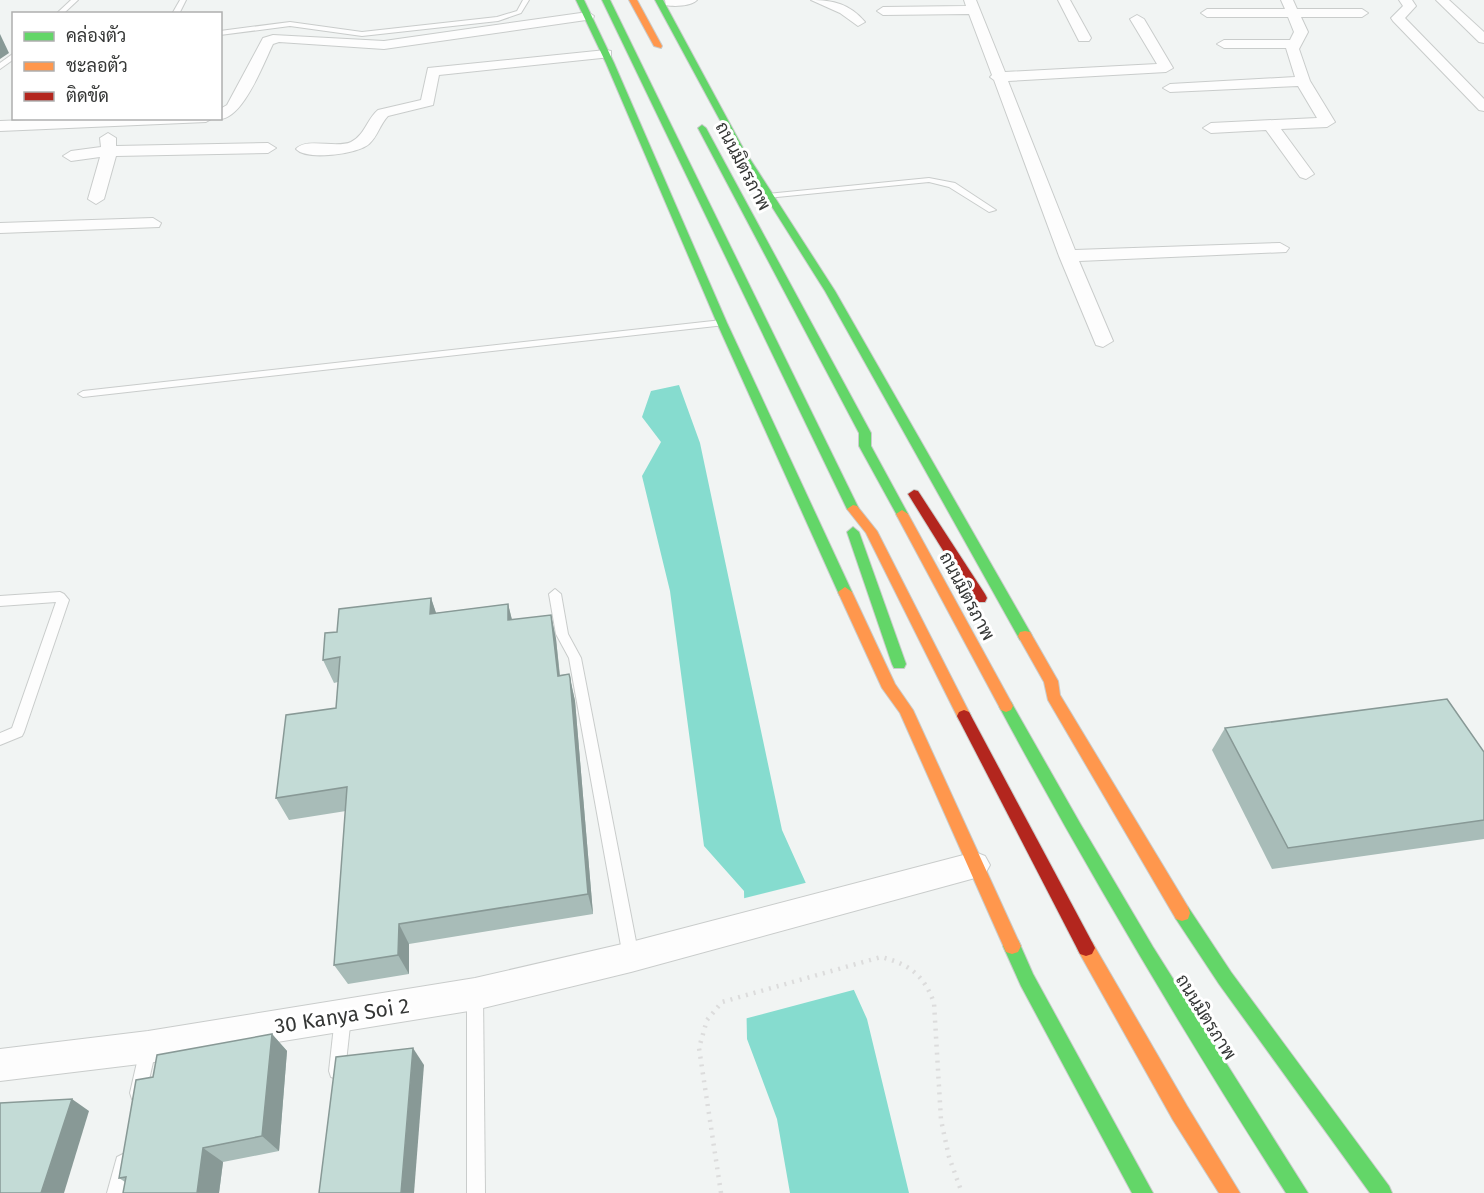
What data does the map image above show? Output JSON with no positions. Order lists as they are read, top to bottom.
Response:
{
  "streets": {
    "highway": ["ถนนมิตรภาพ"],
    "street": ["30 Kanya Soi 2"]
  },
  "legend": ["คล่องตัว", "ชะลอตัว", "ติดขัด"]
}
